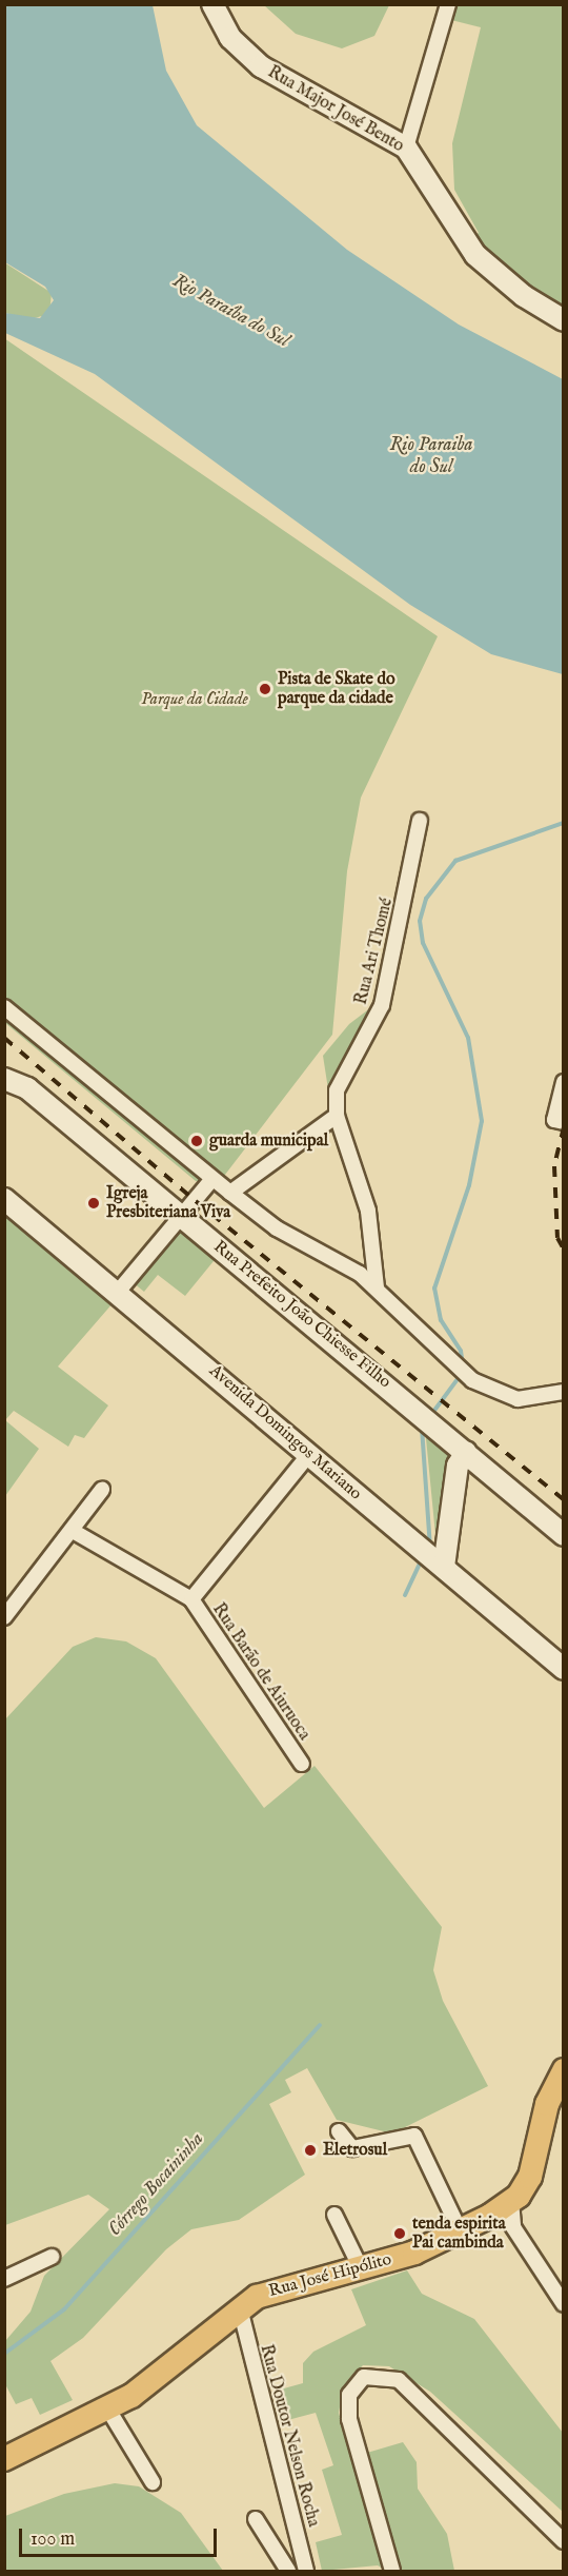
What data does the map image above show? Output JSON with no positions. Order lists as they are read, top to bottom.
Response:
{
  "streets": {
    "main road": [
      "Rua Major José Bento",
      "Rua Prefeito João Chiesse Filho",
      "Avenida Domingos Mariano",
      "Rua José Hipólito"
    ],
    "street": ["Rua Ari Thomé", "Rua Barão de Aiuruoca", "Rua Doutor Nelson Rocha"]
  },
  "crossings": [
    ["Rua José Hipólito", "Rua Doutor Nelson Rocha"]
  ],
  "water": ["Rio Paraíba do Sul", "Rio Paraiba do Sul", "Córrego Bocaininha"],
  "parks": ["Parque da Cidade"],
  "places": [
    "Pista de Skate do parque da cidade",
    "guarda municipal",
    "Igreja Presbiteriana Viva",
    "Eletrosul",
    "tenda espirita Pai cambinda"
  ],
  "scale_bar": "100 m"
}
